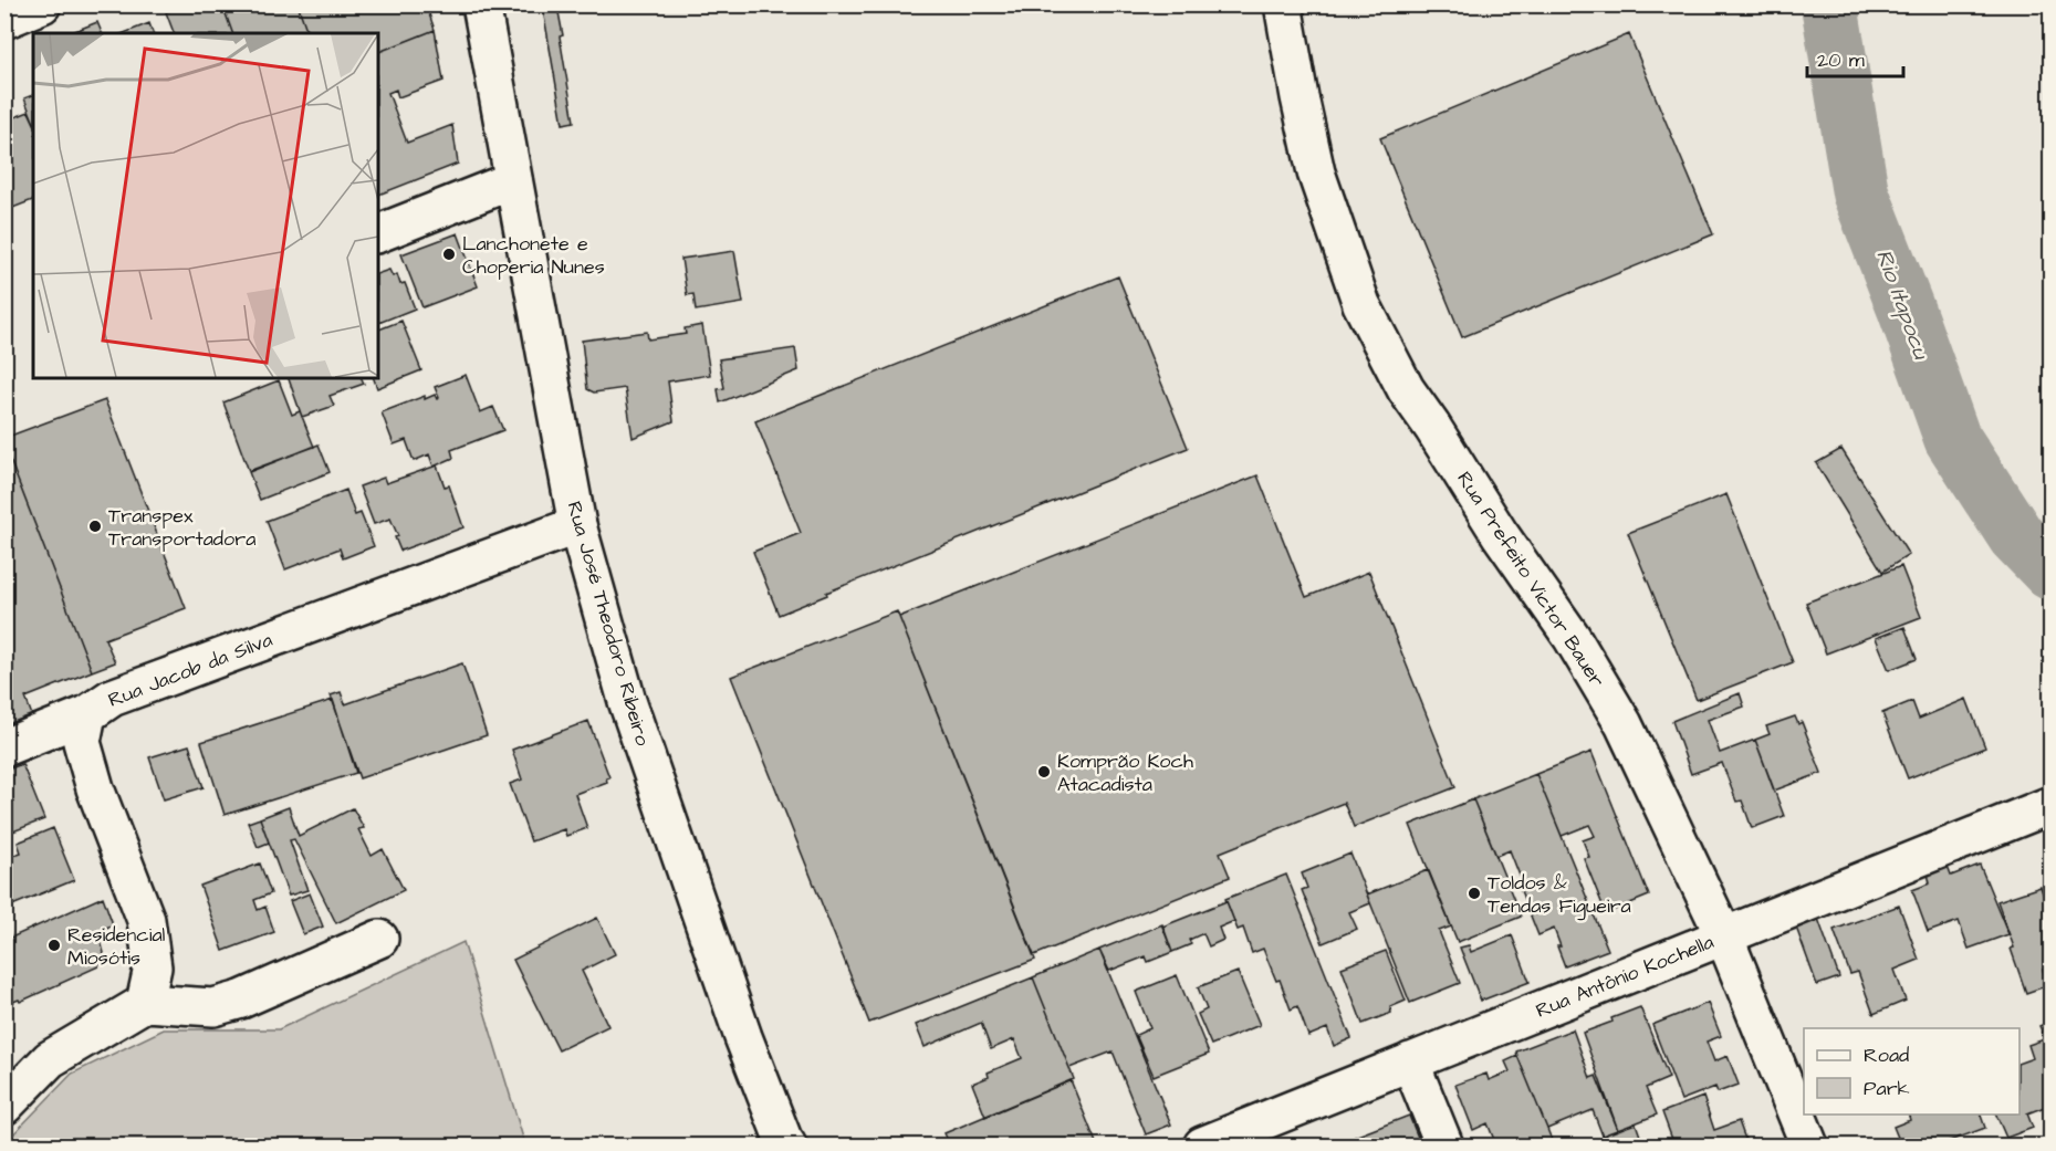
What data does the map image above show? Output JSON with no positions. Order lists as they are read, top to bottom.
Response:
{
  "streets": {
    "street": [
      "Rua Prefeito Victor Bauer",
      "Rua José Theodoro Ribeiro",
      "Rua Jacob da Silva",
      "Rua Antônio Kochella"
    ]
  },
  "crossings": [
    ["Rua Prefeito Victor Bauer", "Rua Antônio Kochella"],
    ["Rua José Theodoro Ribeiro", "Rua Jacob da Silva"]
  ],
  "water": ["Rio Itapocu"],
  "places": [
    "Lanchonete e Choperia Nunes",
    "Transpex Transportadora",
    "Komprão Koch Atacadista",
    "Toldos & Tendas Figueira",
    "Residencial Miosótis"
  ],
  "legend": ["Road", "Park"],
  "scale_bar": "20 m"
}
